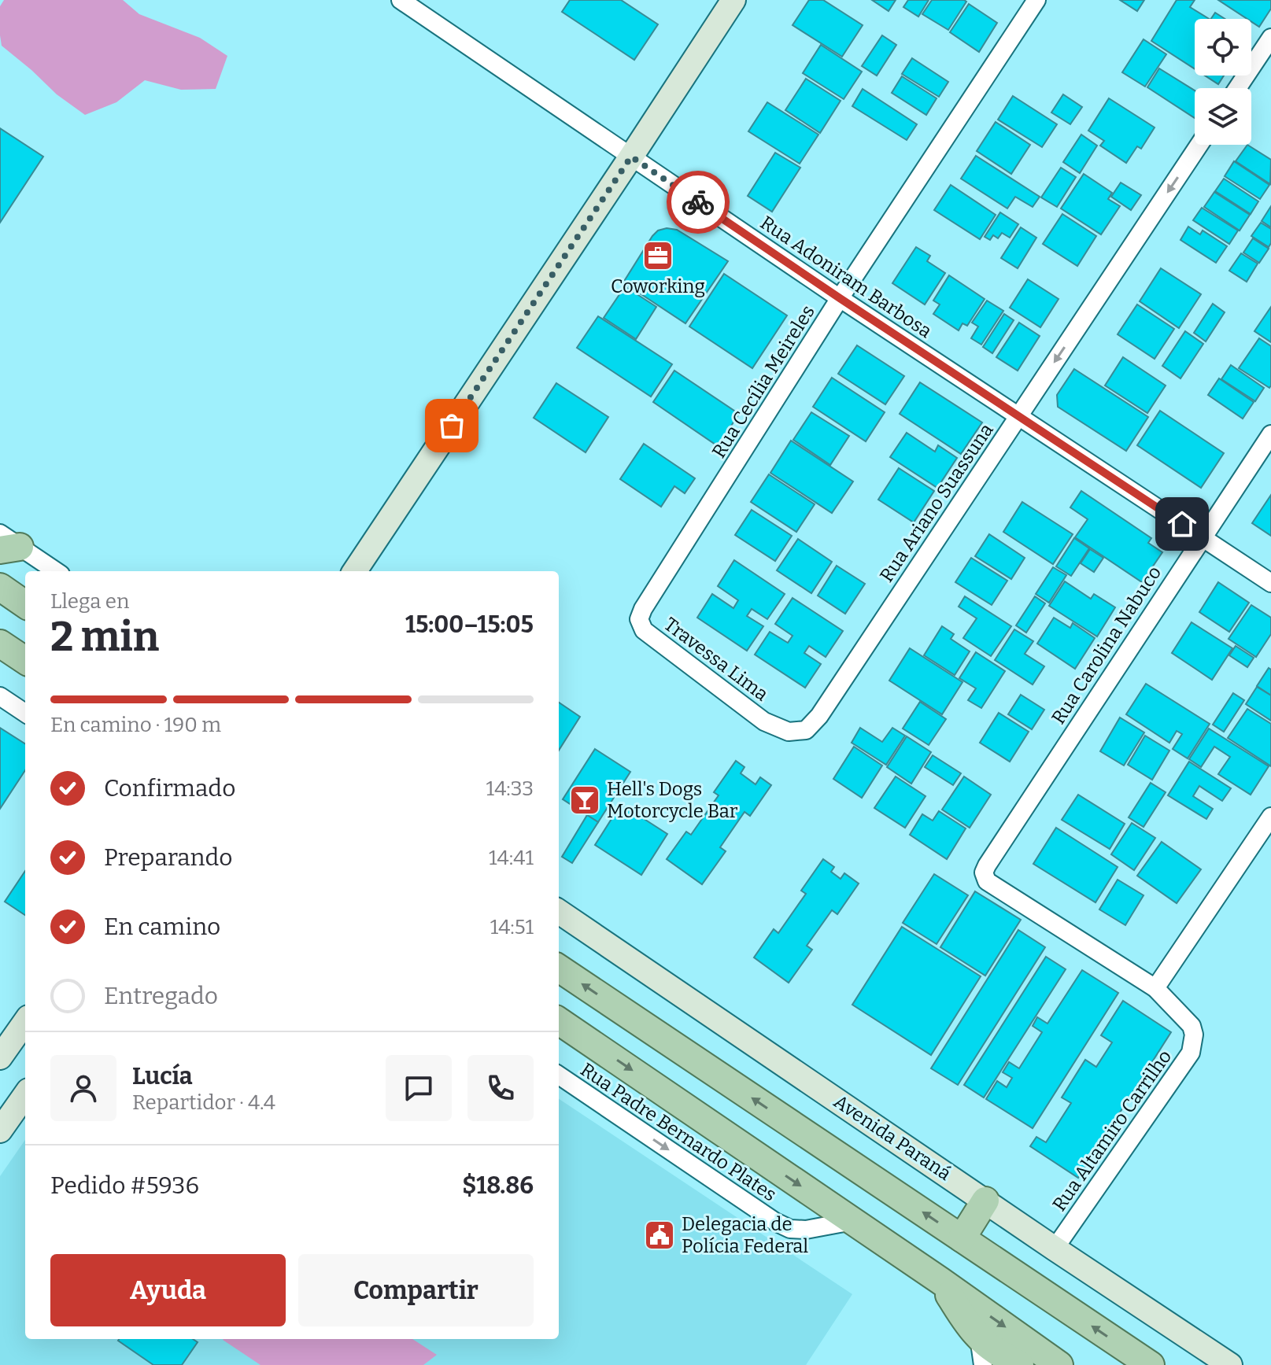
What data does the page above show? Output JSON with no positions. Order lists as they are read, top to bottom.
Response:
{
  "streets": {
    "street": [
      "Rua Adoniram Barbosa",
      "Rua Cecília Meireles",
      "Rua Ariano Suassuna",
      "Rua Carolina Nabuco",
      "Travessa Lima",
      "Rua Altamiro Carrilho",
      "Rua Padre Bernardo Plates",
      "Avenida Paraná"
    ]
  },
  "crossings": [
    ["Rua Adoniram Barbosa", "Rua Cecília Meireles"],
    ["Rua Adoniram Barbosa", "Rua Ariano Suassuna"],
    ["Rua Adoniram Barbosa", "Rua Carolina Nabuco"],
    ["Rua Cecília Meireles", "Travessa Lima"],
    ["Rua Ariano Suassuna", "Travessa Lima"],
    ["Rua Carolina Nabuco", "Rua Altamiro Carrilho"],
    ["Rua Altamiro Carrilho", "Avenida Paraná"]
  ],
  "one_way": ["Rua Ariano Suassuna", "Rua Padre Bernardo Plates"],
  "places": {
    "office": ["Coworking"],
    "bar": ["Hell's Dogs Motorcycle Bar"],
    "public building": ["Delegacia de Polícia Federal"]
  },
  "page": {
    "heading": ["2 min", "Llega en", "15:00–15:05"],
    "panel": [
      "Lucía",
      "Repartidor · 4.4",
      "Pedido #5936",
      "$18.86"
    ],
    "bar": "En camino · 190 m",
    "list": [
      ["Confirmado", "14:33"],
      ["Preparando", "14:41"],
      ["En camino", "14:51"],
      "Entregado"
    ],
    "buttons": ["Ayuda", "Compartir"]
  }
}
